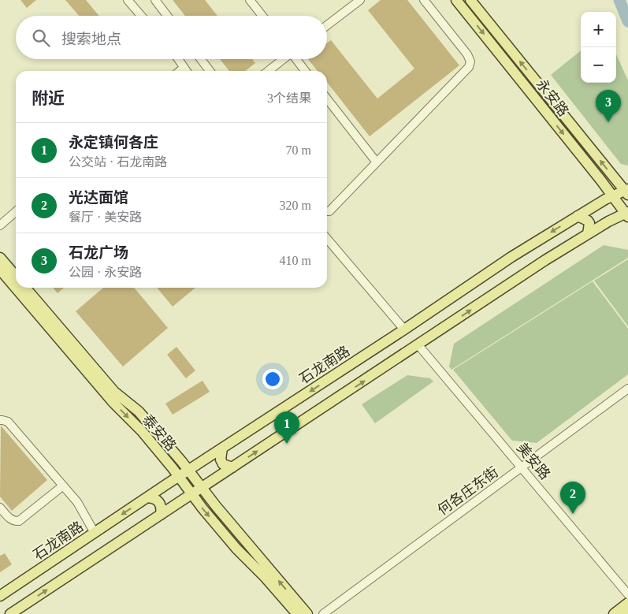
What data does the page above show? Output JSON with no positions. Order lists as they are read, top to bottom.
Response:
{
  "streets": {
    "main road": ["永安路", "石龙南路", "泰安路"],
    "street": ["美安路", "何各庄东街"]
  },
  "crossings": [
    ["永安路", "石龙南路"],
    ["石龙南路", "泰安路"],
    ["美安路", "何各庄东街"]
  ],
  "page": {
    "map_buttons": ["+", "−"],
    "search": "搜索地点",
    "heading": ["附近", "3个结果"],
    "pins": ["3", "1", "2"],
    "list": [
      {
        "mark": "1",
        "name": "永定镇何各庄",
        "note": "公交站 · 石龙南路",
        "value": "70 m"
      },
      {
        "mark": "2",
        "name": "光达面馆",
        "note": "餐厅 · 美安路",
        "value": "320 m"
      },
      {
        "mark": "3",
        "name": "石龙广场",
        "note": "公园 · 永安路",
        "value": "410 m"
      }
    ]
  }
}
